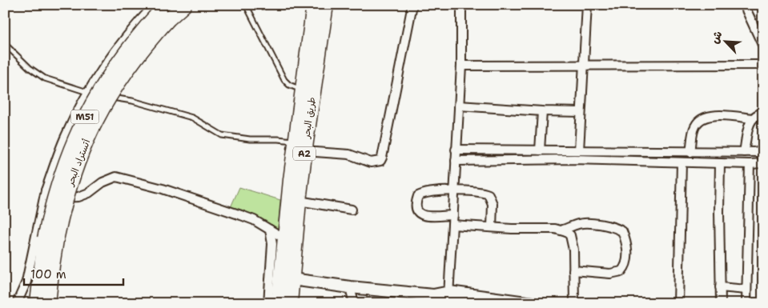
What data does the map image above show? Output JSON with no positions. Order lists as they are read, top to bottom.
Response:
{
  "streets": {
    "highway": [
      "M51",
      "طريق البحر",
      "A2",
      "أتستراد البحر"
    ]
  },
  "scale_bar": "100 m",
  "north": "top left"
}
